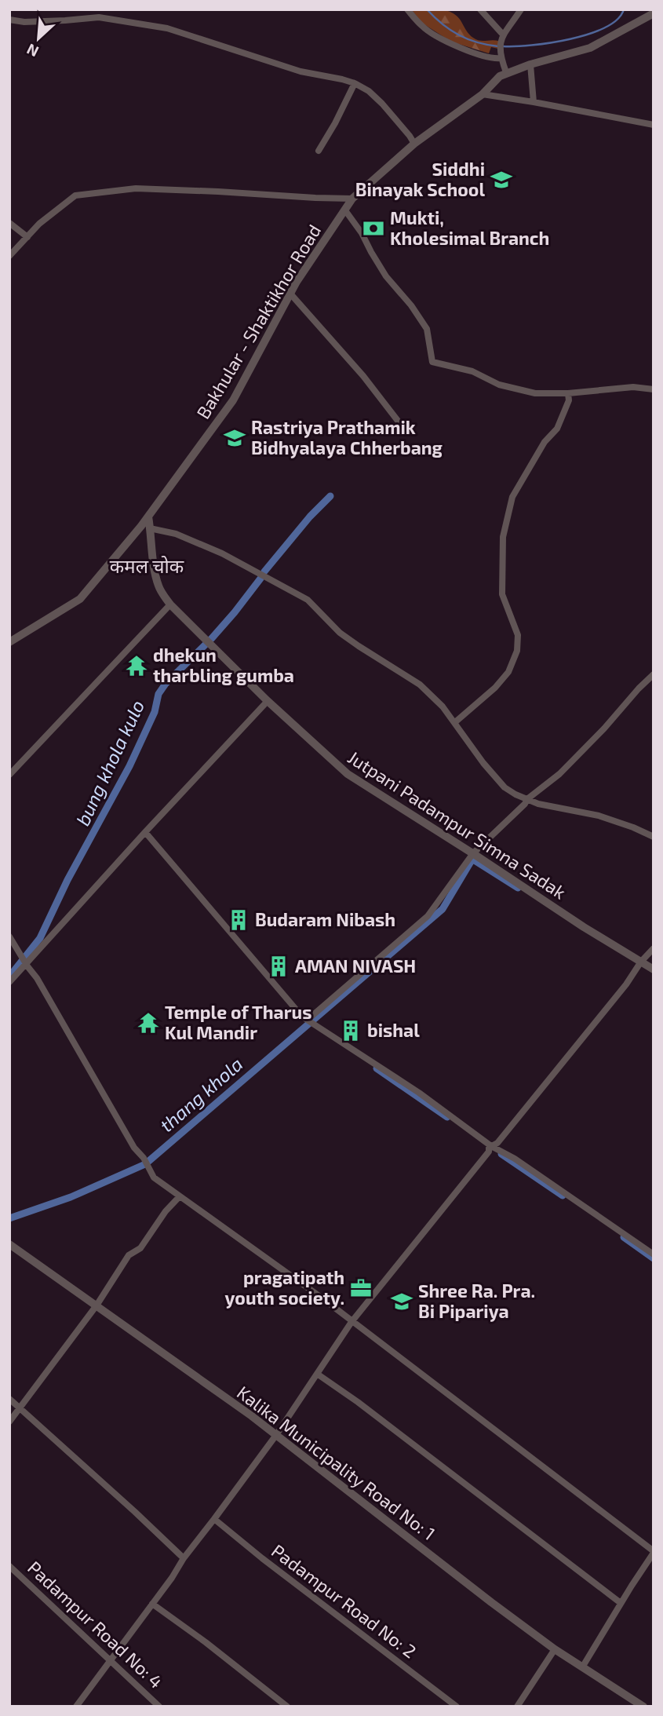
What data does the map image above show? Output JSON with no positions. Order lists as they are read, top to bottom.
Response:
{
  "streets": {
    "street": [
      "Bakhular - Shaktikhor Road",
      "Jutpani Padampur Simna Sadak",
      "Kalika Municipality Road No: 1",
      "Padampur Road No: 2",
      "Padampur Road No: 4"
    ]
  },
  "crossings": [
    ["Bakhular - Shaktikhor Road", "Jutpani Padampur Simna Sadak"]
  ],
  "districts": ["कमल चोक"],
  "water": ["bung khola kulo", "thang khola"],
  "places": {
    "school or university": ["Siddhi Binayak School", "Rastriya Prathamik Bidhyalaya Chherbang", "Shree Ra. Pra. Bi Pipariya"],
    "bank": ["Mukti, Kholesimal Branch"],
    "temple": ["dhekun tharbling gumba", "Temple of Tharus Kul Mandir"],
    "building": ["Budaram Nibash", "AMAN NIVASH", "bishal"],
    "office": ["pragatipath youth society."]
  },
  "north": "bottom left"
}
